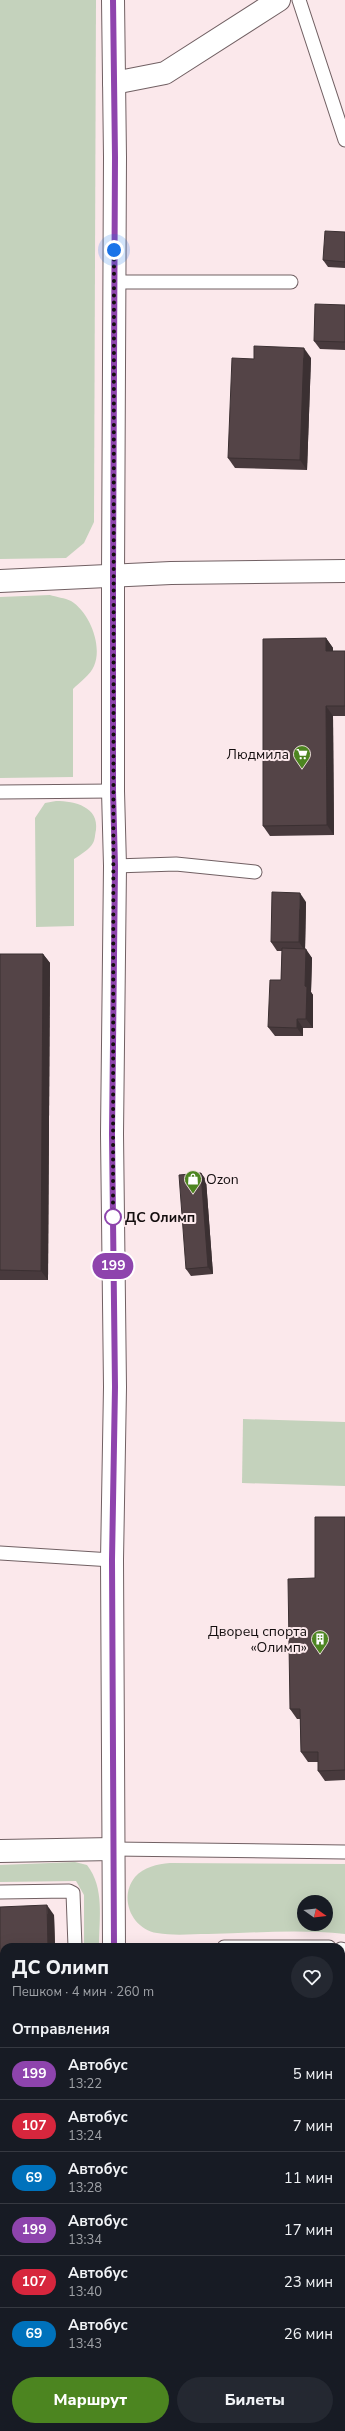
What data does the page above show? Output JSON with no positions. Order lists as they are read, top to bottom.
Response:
{
  "places": {
    "supermarket": ["Людмила"],
    "shop": ["Ozon"],
    "other": ["ДС Олимп"],
    "building": ["Дворец спорта «Олимп»"]
  },
  "lines": ["bus line 199"],
  "north": "right",
  "page": {
    "on_map": "199",
    "heading": [
      ["ДС Олимп", "Пешком · 4 мин · 260 m"],
      "Отправления"
    ],
    "list": [
      {
        "mark": "199",
        "name": "Автобус",
        "note": "13:22",
        "value": "5 мин"
      },
      {
        "mark": "107",
        "name": "Автобус",
        "note": "13:24",
        "value": "7 мин"
      },
      {
        "mark": "69",
        "name": "Автобус",
        "note": "13:28",
        "value": "11 мин"
      },
      {
        "mark": "199",
        "name": "Автобус",
        "note": "13:34",
        "value": "17 мин"
      },
      {
        "mark": "107",
        "name": "Автобус",
        "note": "13:40",
        "value": "23 мин"
      },
      {
        "mark": "69",
        "name": "Автобус",
        "note": "13:43",
        "value": "26 мин"
      }
    ],
    "buttons": ["Маршрут", "Билеты"]
  }
}
